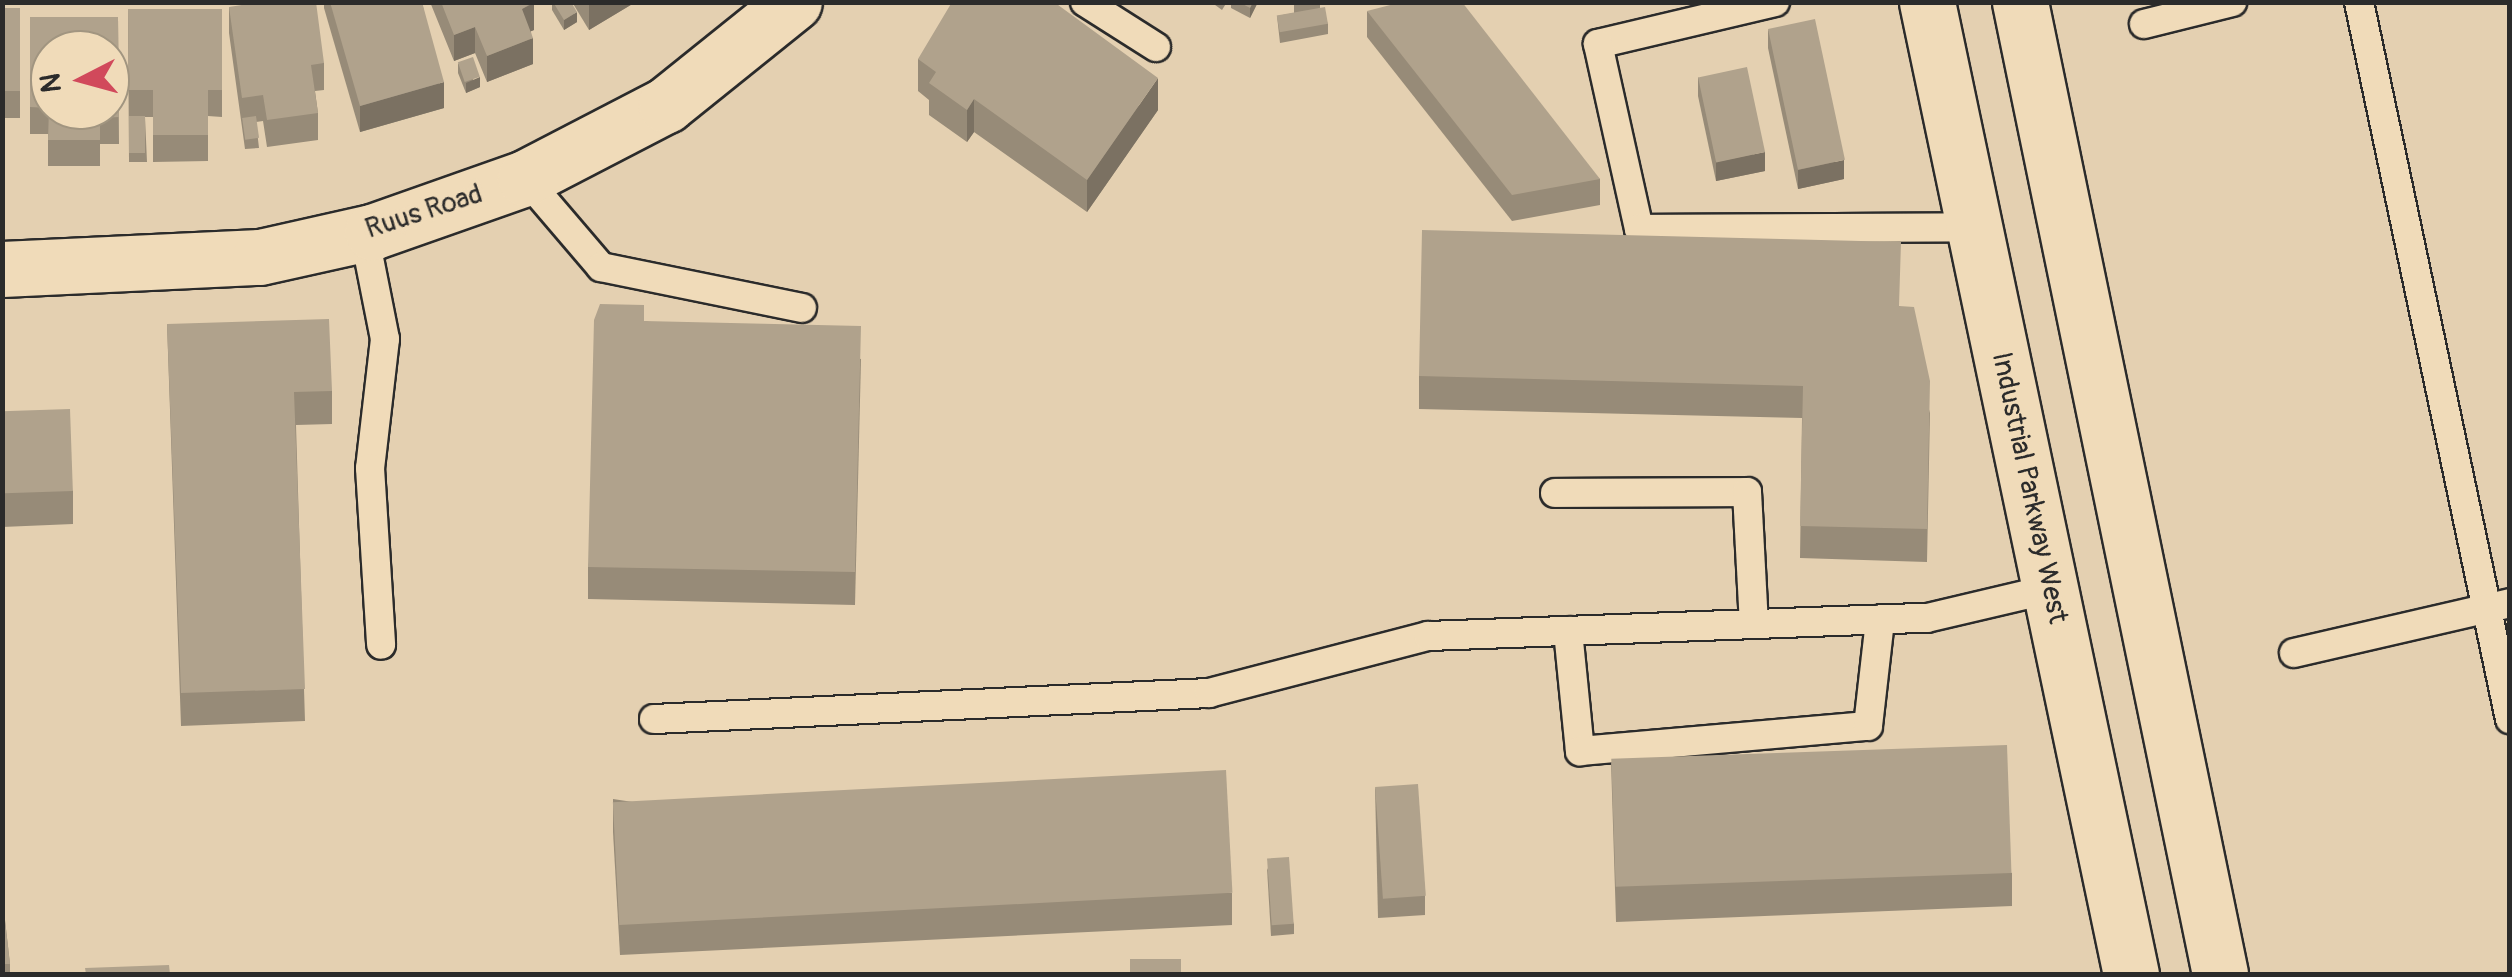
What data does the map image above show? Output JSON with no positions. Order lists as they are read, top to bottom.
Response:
{
  "streets": {
    "main road": ["Ruus Road", "Industrial Parkway West"]
  },
  "north": "left"
}
